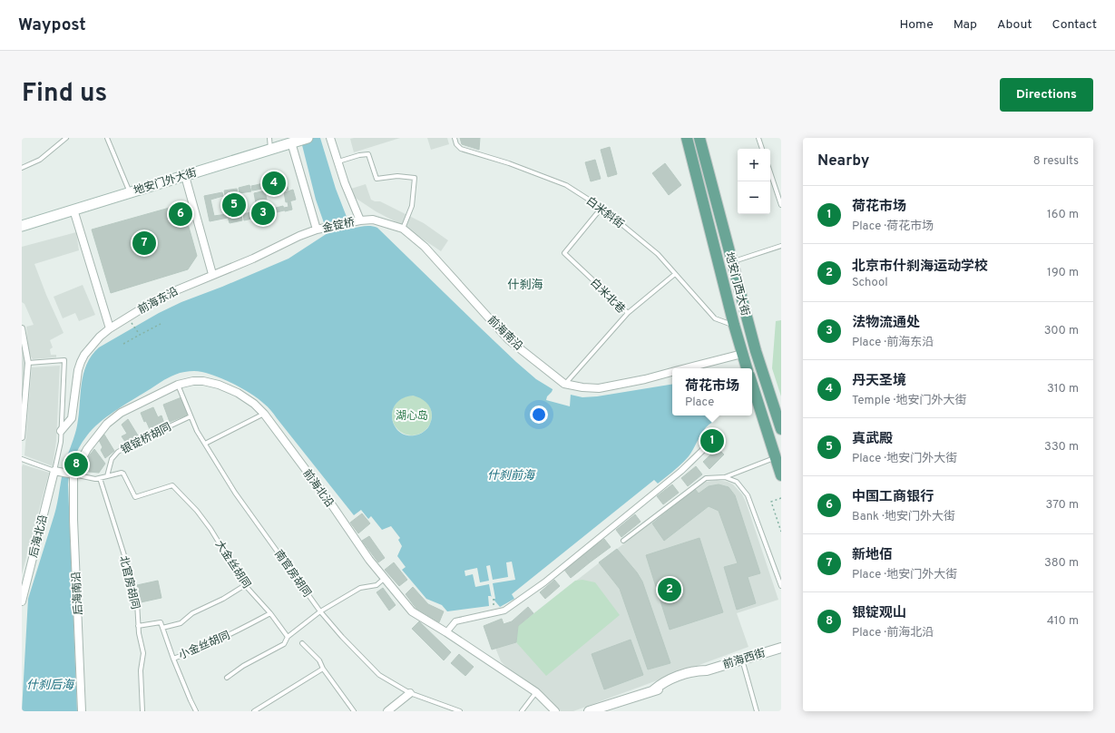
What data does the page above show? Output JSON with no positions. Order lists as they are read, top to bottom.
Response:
{
  "streets": {
    "main road": ["地安门外大街", "地安门西大街"],
    "street": [
      "金锭桥",
      "前海东沿",
      "前海南沿",
      "前海北沿",
      "后海北沿",
      "后海南沿",
      "前海西街"
    ],
    "lane": [
      "白米斜街",
      "白米北巷",
      "银锭桥胡同",
      "大金丝胡同",
      "南官房胡同",
      "北官房胡同",
      "小金丝胡同"
    ]
  },
  "crossings": [
    ["白米斜街", "地安门西大街"],
    ["白米斜街", "白米北巷"],
    ["金锭桥", "前海东沿"],
    ["金锭桥", "前海南沿"],
    ["地安门西大街", "前海南沿"],
    ["白米北巷", "前海南沿"],
    ["银锭桥胡同", "大金丝胡同"],
    ["银锭桥胡同", "南官房胡同"],
    ["前海北沿", "南官房胡同"],
    ["前海北沿", "后海南沿"],
    ["大金丝胡同", "小金丝胡同"]
  ],
  "districts": ["什刹海"],
  "water": ["什刹前海", "什刹后海"],
  "parks": ["湖心岛"],
  "page": {
    "header": "Waypost",
    "nav": [
      "Home",
      "Map",
      "About",
      "Contact"
    ],
    "title": "Find us",
    "buttons": "Directions",
    "heading": ["Nearby", "8 results"],
    "map_buttons": ["+", "−"],
    "pins": [
      "4",
      "5",
      "3",
      "6",
      "7",
      "1",
      "8",
      "2"
    ],
    "list": [
      {
        "mark": "1",
        "name": "荷花市场",
        "note": "Place · 荷花市场",
        "value": "160 m"
      },
      {
        "mark": "2",
        "name": "北京市什刹海运动学校",
        "note": "School",
        "value": "190 m"
      },
      {
        "mark": "3",
        "name": "法物流通处",
        "note": "Place · 前海东沿",
        "value": "300 m"
      },
      {
        "mark": "4",
        "name": "丹天圣境",
        "note": "Temple · 地安门外大街",
        "value": "310 m"
      },
      {
        "mark": "5",
        "name": "真武殿",
        "note": "Place · 地安门外大街",
        "value": "330 m"
      },
      {
        "mark": "6",
        "name": "中国工商银行",
        "note": "Bank · 地安门外大街",
        "value": "370 m"
      },
      {
        "mark": "7",
        "name": "新地佰",
        "note": "Place · 地安门外大街",
        "value": "380 m"
      },
      {
        "mark": "8",
        "name": "银锭观山",
        "note": "Place · 前海北沿",
        "value": "410 m"
      }
    ],
    "popup": ["荷花市场", "Place"]
  }
}
